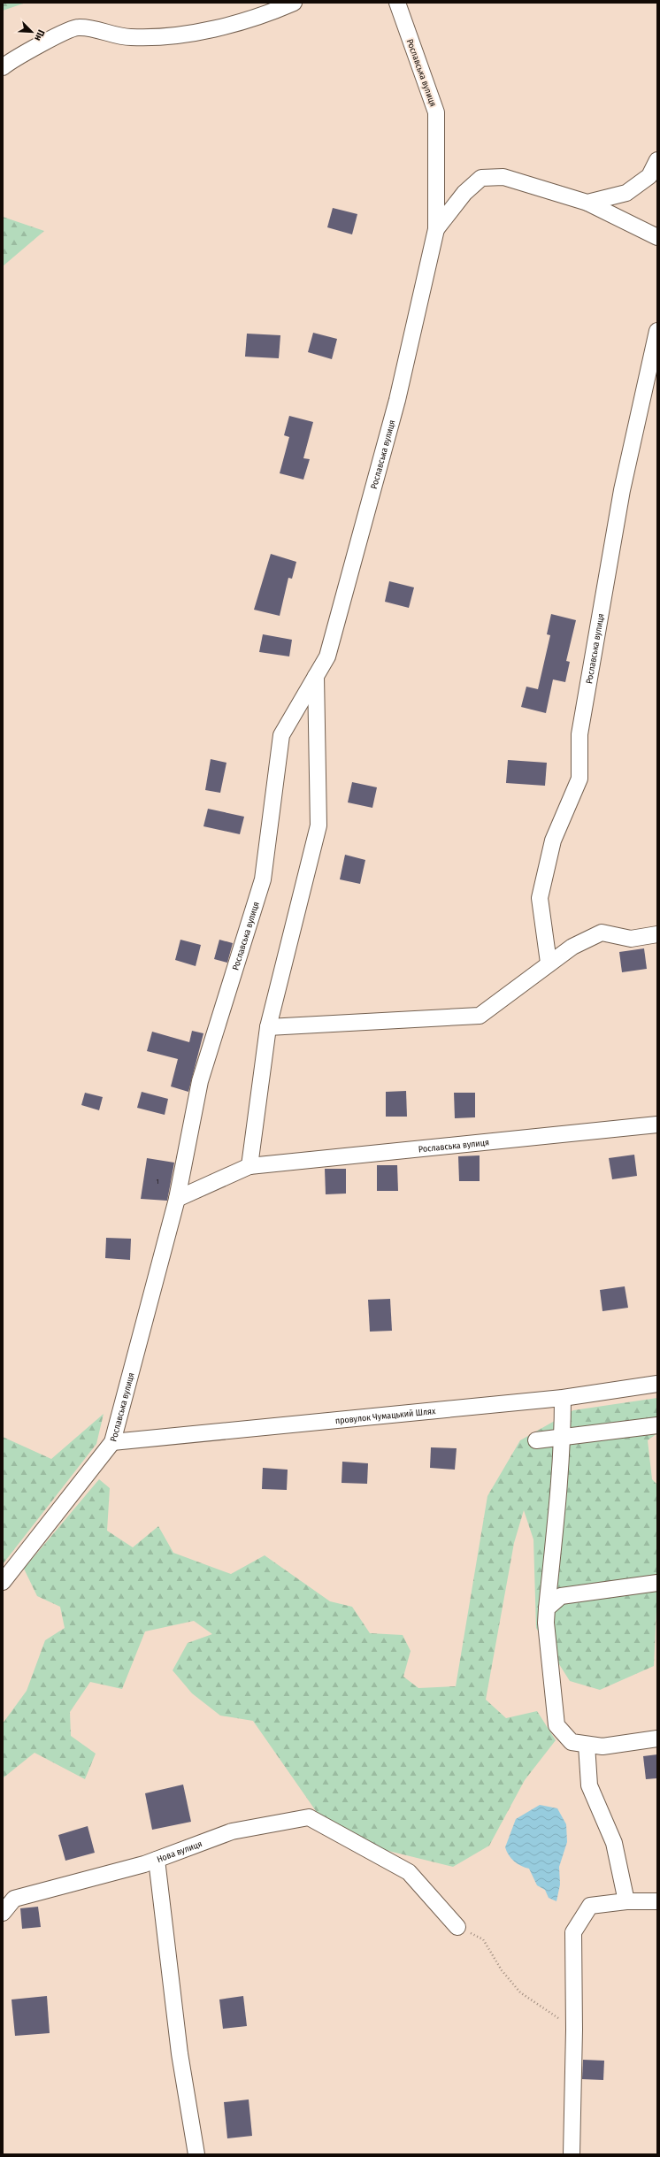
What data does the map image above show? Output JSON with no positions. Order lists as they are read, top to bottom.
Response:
{
  "streets": {
    "street": ["Рославська вулиця", "провулок Чумацький Шлях", "Нова вулиця"]
  },
  "crossings": [
    ["Рославська вулиця", "провулок Чумацький Шлях"]
  ],
  "house_numbers": ["1"],
  "north": "bottom right"
}
